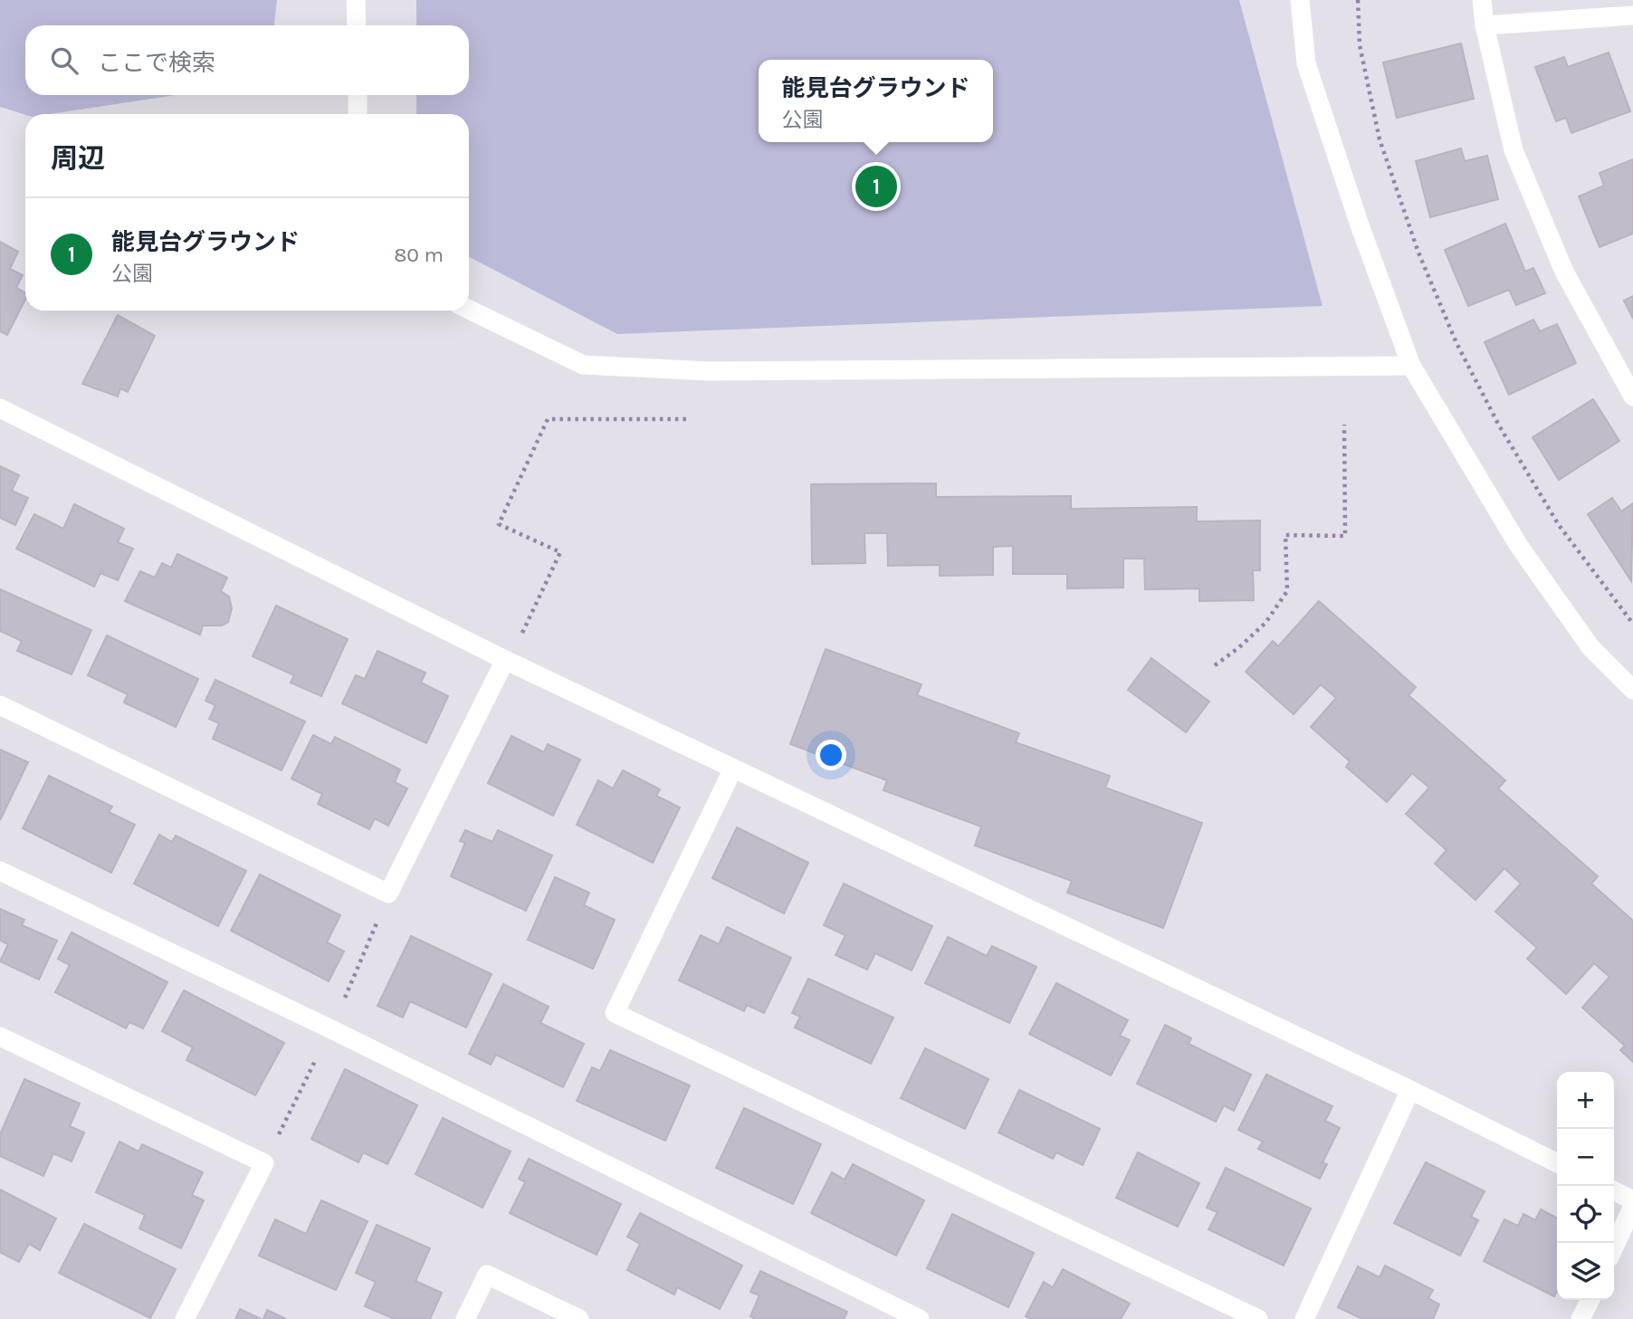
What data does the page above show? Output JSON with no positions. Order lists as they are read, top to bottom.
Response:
{
  "page": {
    "search": "ここで検索",
    "popup": ["能見台グラウンド", "公園"],
    "heading": "周辺",
    "pins": "1",
    "list": [
      {
        "mark": "1",
        "name": "能見台グラウンド",
        "note": "公園",
        "value": "80 m"
      }
    ],
    "map_buttons": ["+", "−"]
  }
}
